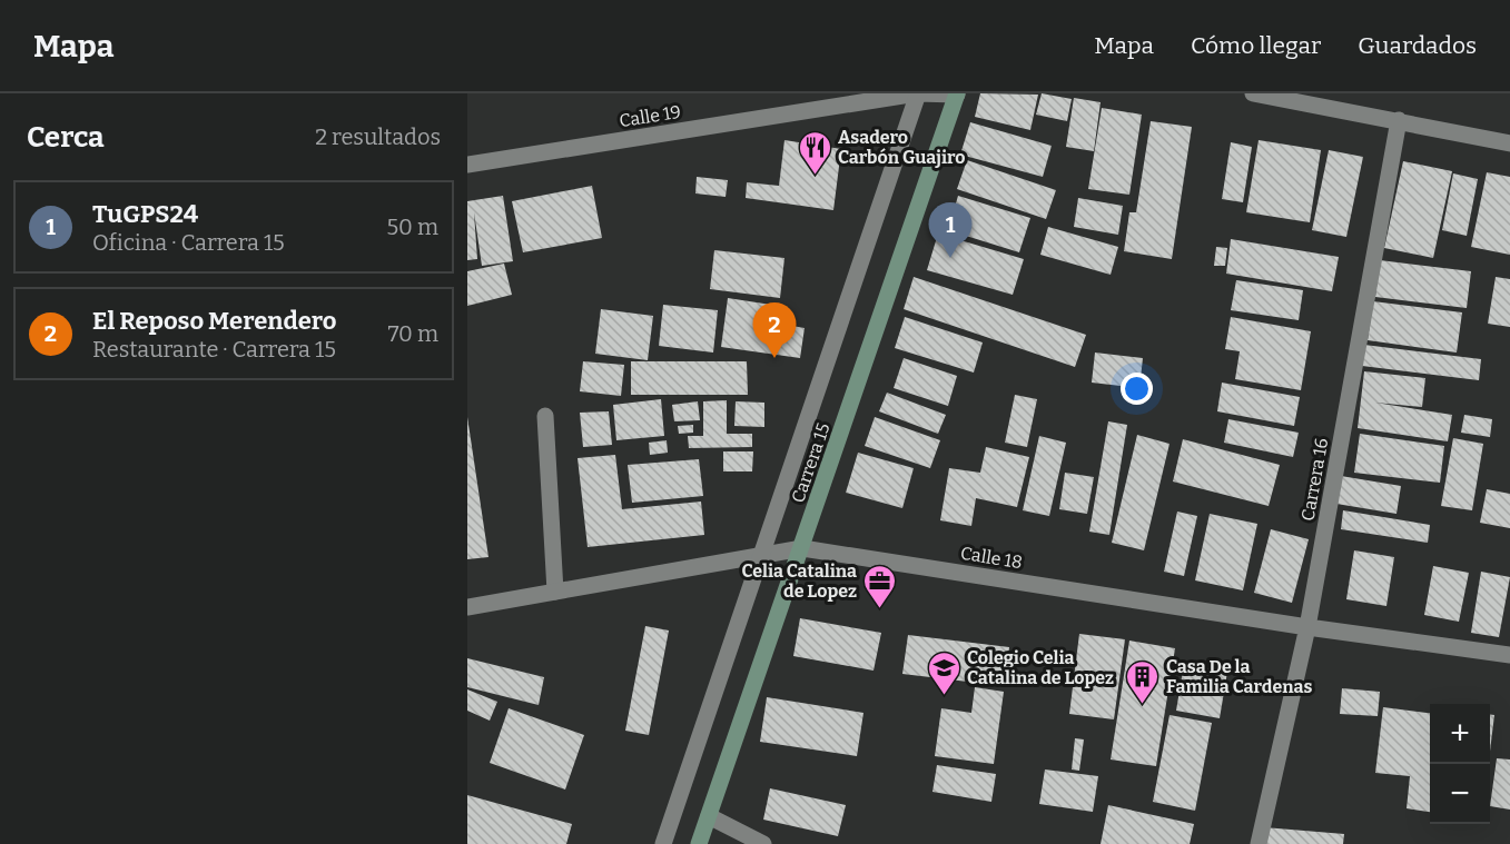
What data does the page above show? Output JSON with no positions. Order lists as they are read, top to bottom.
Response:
{
  "streets": {
    "main road": ["Carrera 15"],
    "street": ["Calle 19", "Carrera 16", "Calle 18"]
  },
  "crossings": [
    ["Calle 19", "Carrera 15"],
    ["Carrera 15", "Calle 18"],
    ["Carrera 16", "Calle 18"]
  ],
  "places": {
    "restaurant": ["Asadero Carbón Guajiro"],
    "office": ["Celia Catalina de Lopez"],
    "school or university": ["Colegio Celia Catalina de Lopez"],
    "building": ["Casa De la Familia Cardenas"]
  },
  "page": {
    "header": "Mapa",
    "nav": ["Mapa", "Cómo llegar", "Guardados"],
    "heading": ["Cerca", "2 resultados"],
    "list": [
      {
        "mark": "1",
        "name": "TuGPS24",
        "note": "Oficina · Carrera 15",
        "value": "50 m"
      },
      {
        "mark": "2",
        "name": "El Reposo Merendero",
        "note": "Restaurante · Carrera 15",
        "value": "70 m"
      }
    ],
    "pins": ["1", "2"],
    "map_buttons": ["+", "−"]
  }
}
